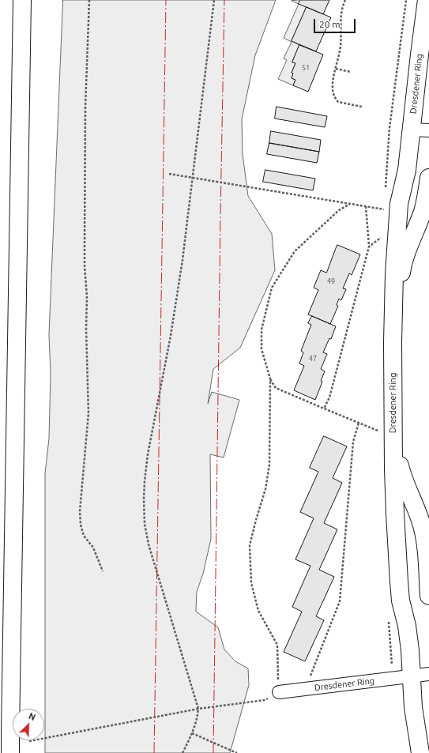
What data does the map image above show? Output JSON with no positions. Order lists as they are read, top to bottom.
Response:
{
  "streets": {
    "main road": ["Dresdener Ring"]
  },
  "house_numbers": ["51", "49", "47"],
  "scale_bar": "20 m",
  "north": "top right"
}
